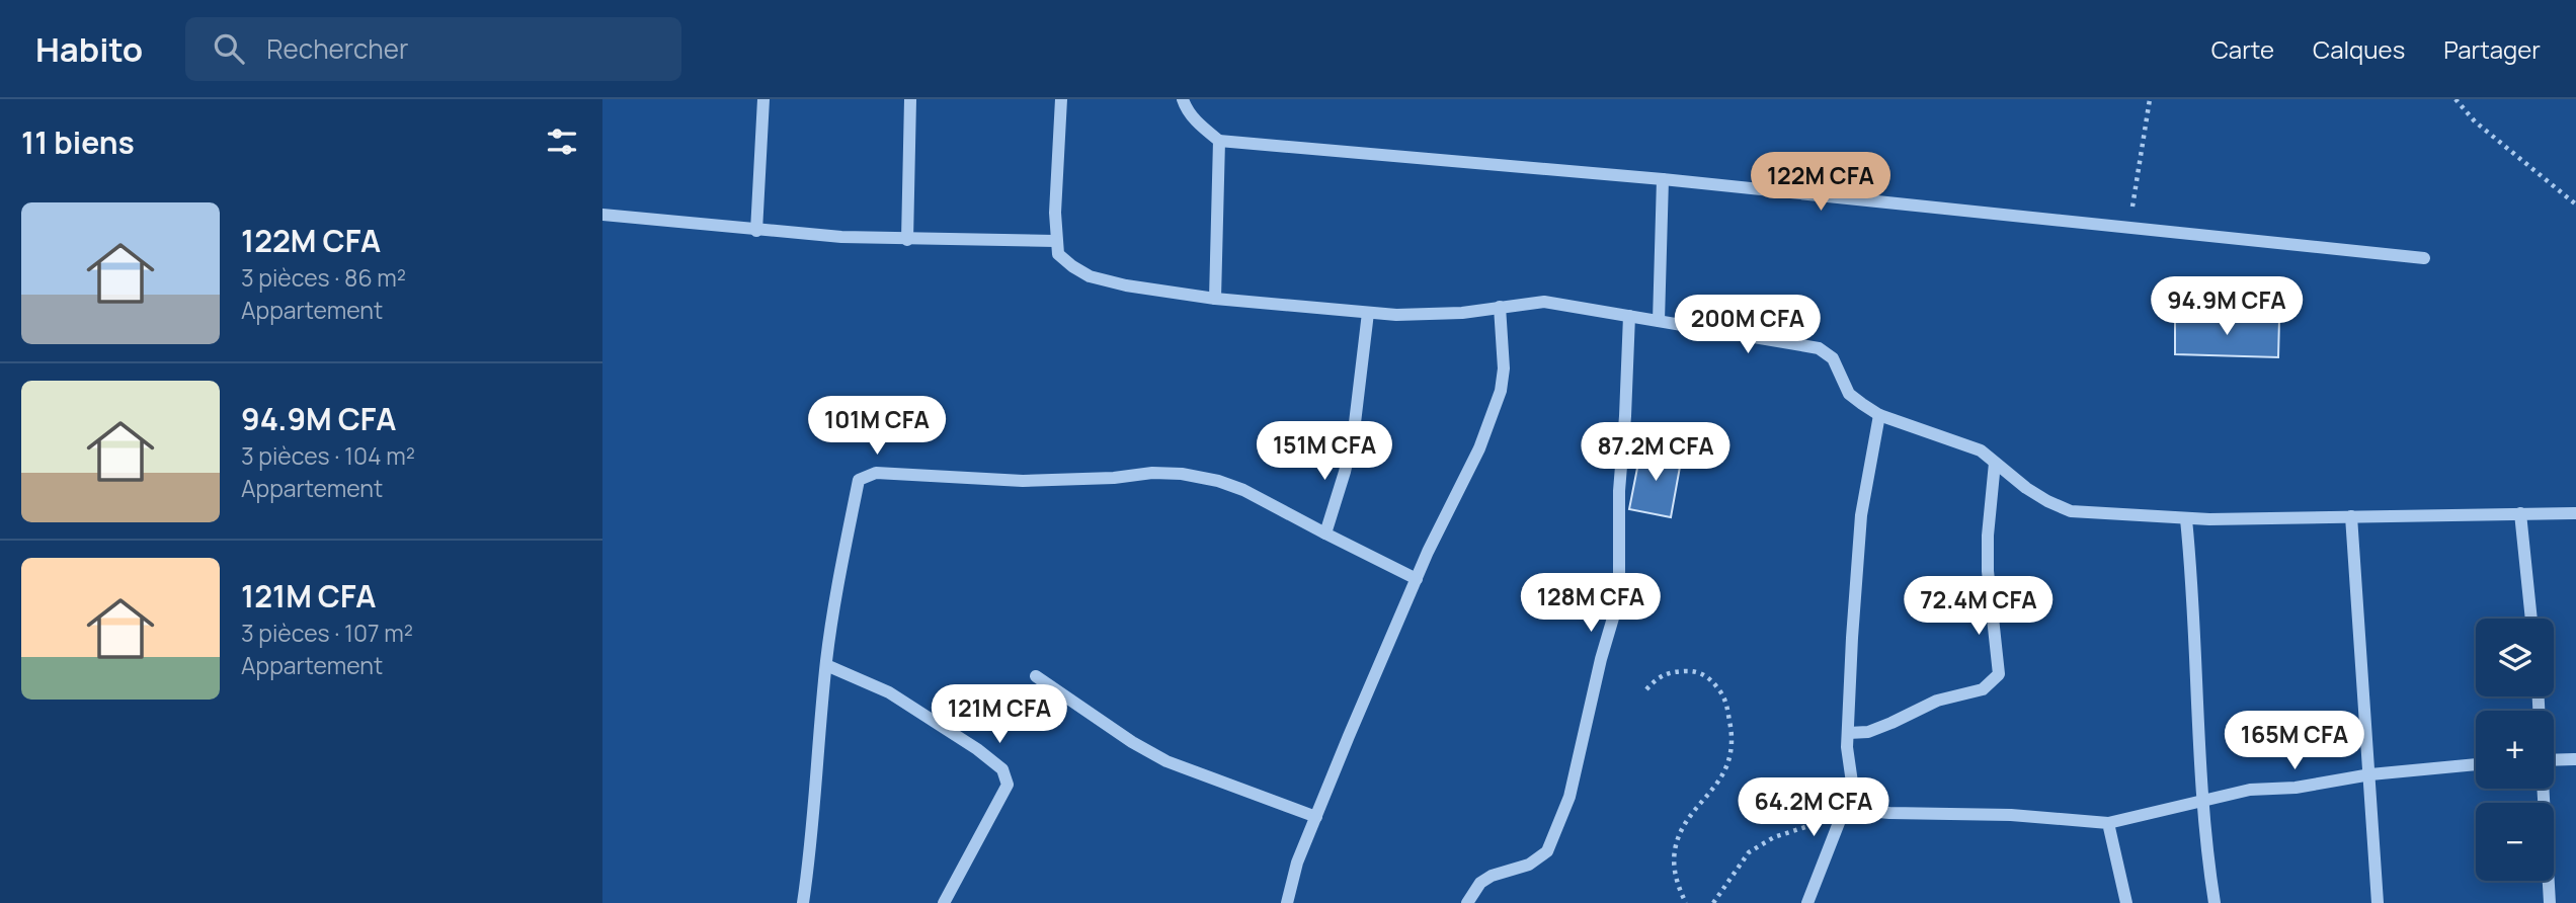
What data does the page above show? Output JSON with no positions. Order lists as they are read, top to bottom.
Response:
{
  "page": {
    "header": "Habito",
    "search": "Rechercher",
    "nav": ["Carte", "Calques", "Partager"],
    "heading": "11 biens",
    "price": [
      "122M CFA",
      "94.9M CFA",
      "200M CFA",
      "101M CFA",
      "151M CFA",
      "87.2M CFA",
      "128M CFA",
      "72.4M CFA",
      "121M CFA",
      "165M CFA",
      "64.2M CFA"
    ],
    "list": [
      {
        "name": "122M CFA",
        "note": "3 pièces · 86 m² · Appartement"
      },
      {
        "name": "94.9M CFA",
        "note": "3 pièces · 104 m² · Appartement"
      },
      {
        "name": "121M CFA",
        "note": "3 pièces · 107 m² · Appartement"
      }
    ],
    "map_buttons": ["+", "−"]
  }
}
